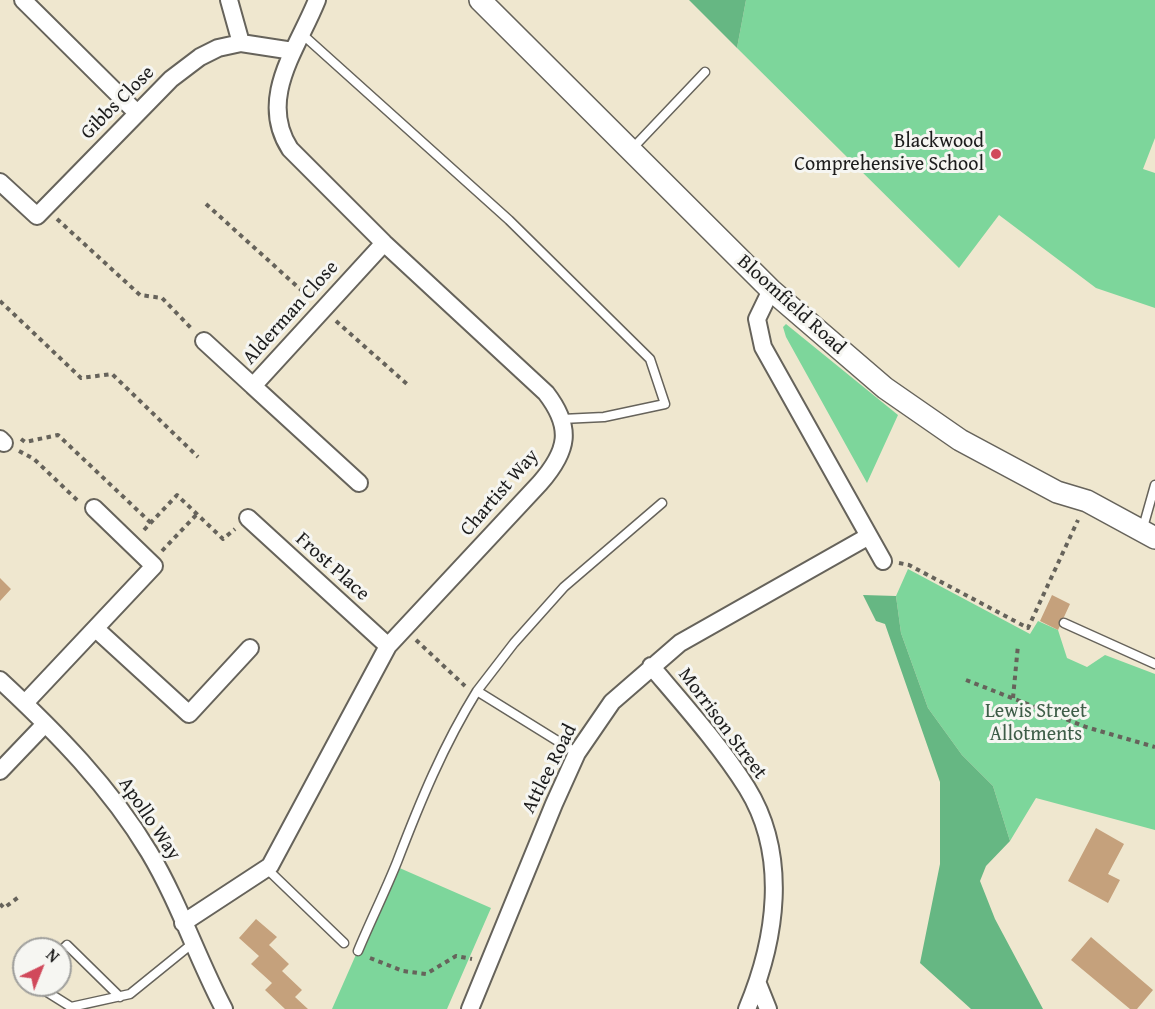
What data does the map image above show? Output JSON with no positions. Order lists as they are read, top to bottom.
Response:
{
  "streets": {
    "street": [
      "Gibbs Close",
      "Bloomfield Road",
      "Alderman Close",
      "Chartist Way",
      "Frost Place",
      "Morrison Street",
      "Attlee Road",
      "Apollo Way"
    ]
  },
  "crossings": [
    ["Chartist Way", "Frost Place"],
    ["Chartist Way", "Apollo Way"],
    ["Morrison Street", "Attlee Road"]
  ],
  "parks": ["Lewis Street Allotments"],
  "places": ["Blackwood Comprehensive School"],
  "north": "top right"
}
